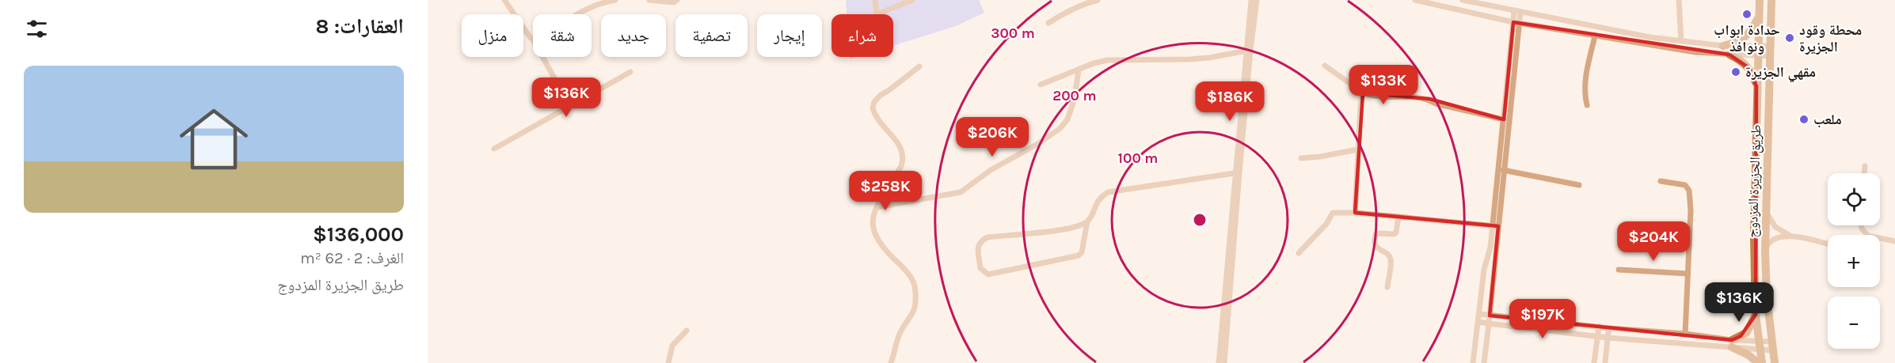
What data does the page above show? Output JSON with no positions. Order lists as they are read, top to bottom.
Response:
{
  "streets": {
    "main road": ["طريق الجزيرة المزدوج"]
  },
  "places": [
    "حدادة ابواب ونوافذ",
    "محطة وقود الجزيرة",
    "مقهي الجزيرة",
    "ملعب"
  ],
  "page": {
    "heading": "العقارات: 8",
    "chip": [
      "شراء",
      "إيجار",
      "تصفية",
      "جديد",
      "شقة",
      "منزل"
    ],
    "list": [
      {
        "name": "$136,000",
        "note": "الغرف: 2 · 62 m² · طريق الجزيرة المزدوج"
      }
    ],
    "price": [
      "$133K",
      "$136K",
      "$186K",
      "$206K",
      "$258K",
      "$204K",
      "$136K",
      "$197K"
    ],
    "map_buttons": ["+", "−"]
  },
  "rings": ["300 m", "200 m", "100 m"]
}
